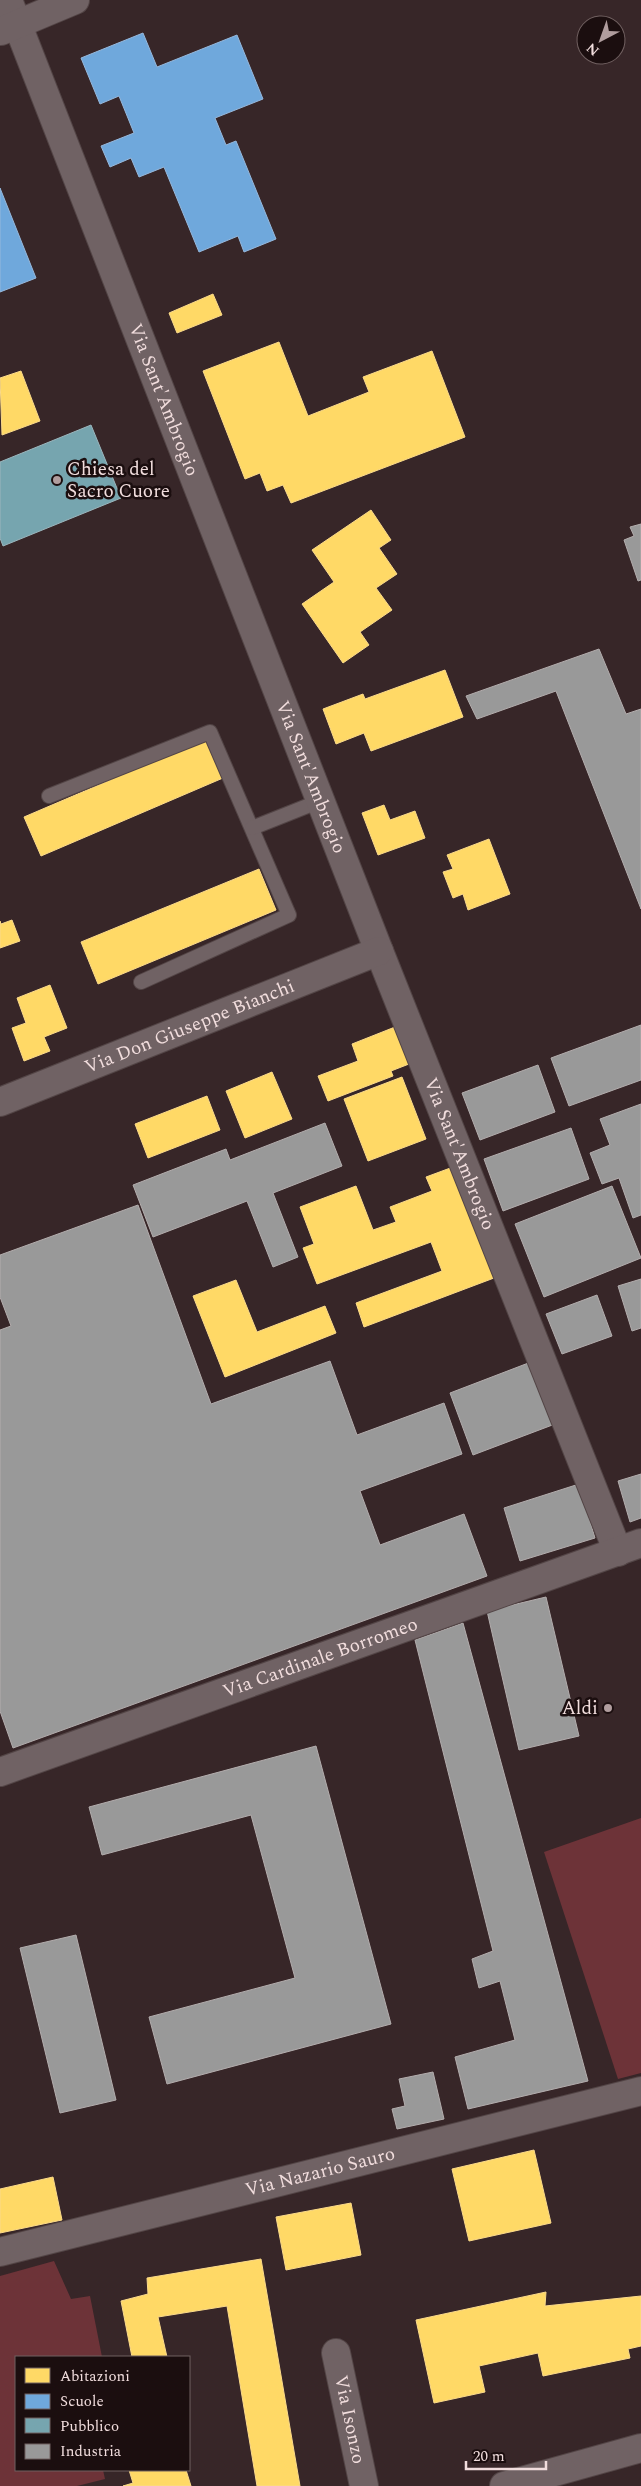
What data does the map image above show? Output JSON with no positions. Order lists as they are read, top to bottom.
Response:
{
  "streets": {
    "street": [
      "Via Sant'Ambrogio",
      "Via Don Giuseppe Bianchi",
      "Via Cardinale Borromeo",
      "Via Nazario Sauro",
      "Via Isonzo"
    ]
  },
  "crossings": [
    ["Via Sant'Ambrogio", "Via Don Giuseppe Bianchi"],
    ["Via Sant'Ambrogio", "Via Cardinale Borromeo"]
  ],
  "places": ["Chiesa del Sacro Cuore", "Aldi"],
  "legend": [
    "Abitazioni",
    "Scuole",
    "Pubblico",
    "Industria"
  ],
  "scale_bar": "20 m",
  "north": "bottom left"
}
